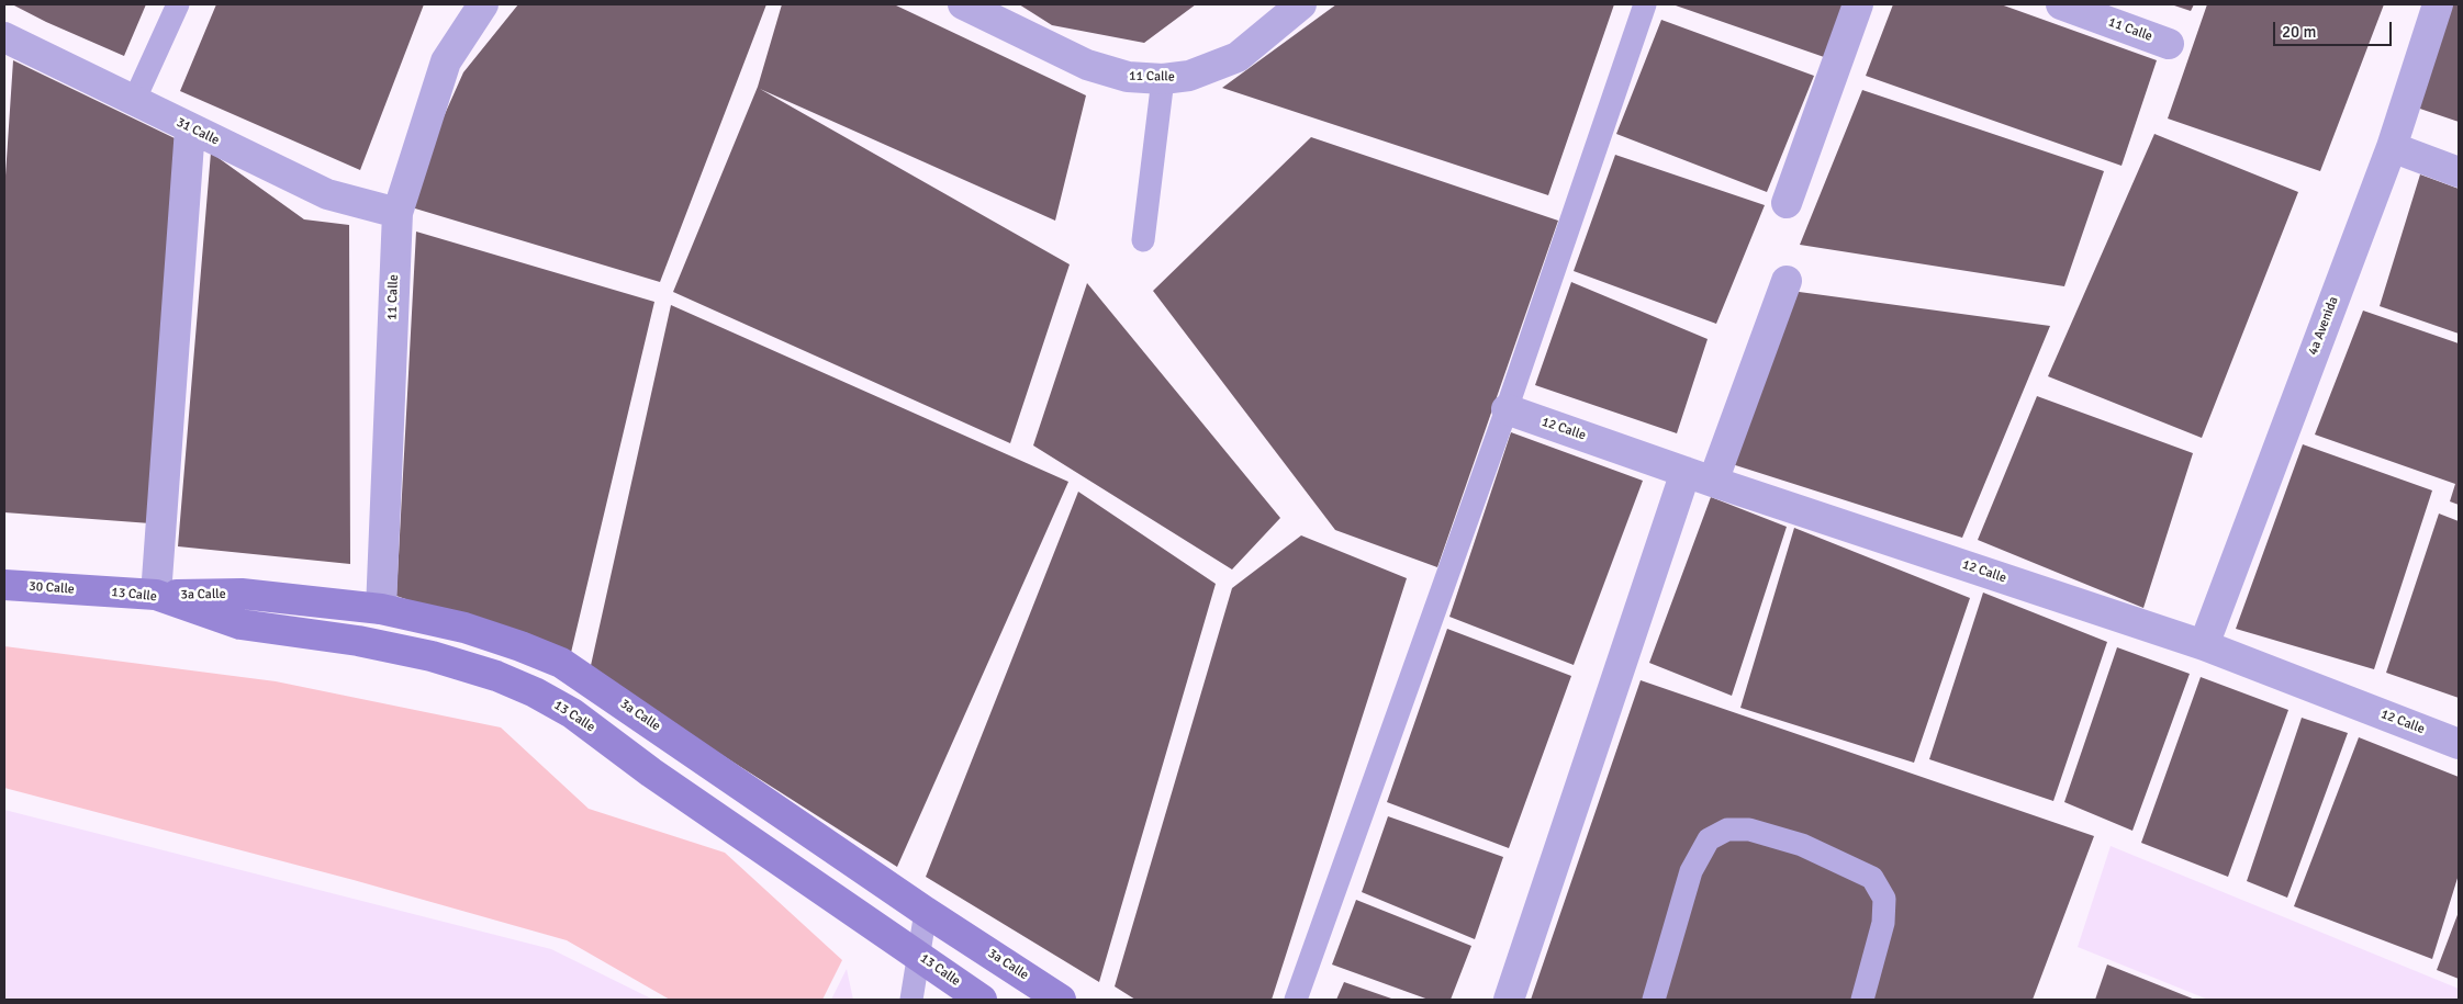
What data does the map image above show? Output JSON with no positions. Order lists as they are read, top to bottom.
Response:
{
  "streets": {
    "street": [
      "11 Calle",
      "31 Calle",
      "4a Avenida",
      "12 Calle",
      "30 Calle",
      "13 Calle",
      "3a Calle"
    ]
  },
  "crossings": [
    ["11 Calle", "31 Calle"],
    ["11 Calle", "3a Calle"],
    ["4a Avenida", "12 Calle"],
    ["30 Calle", "13 Calle"],
    ["13 Calle", "3a Calle"]
  ],
  "scale_bar": "20 m"
}
